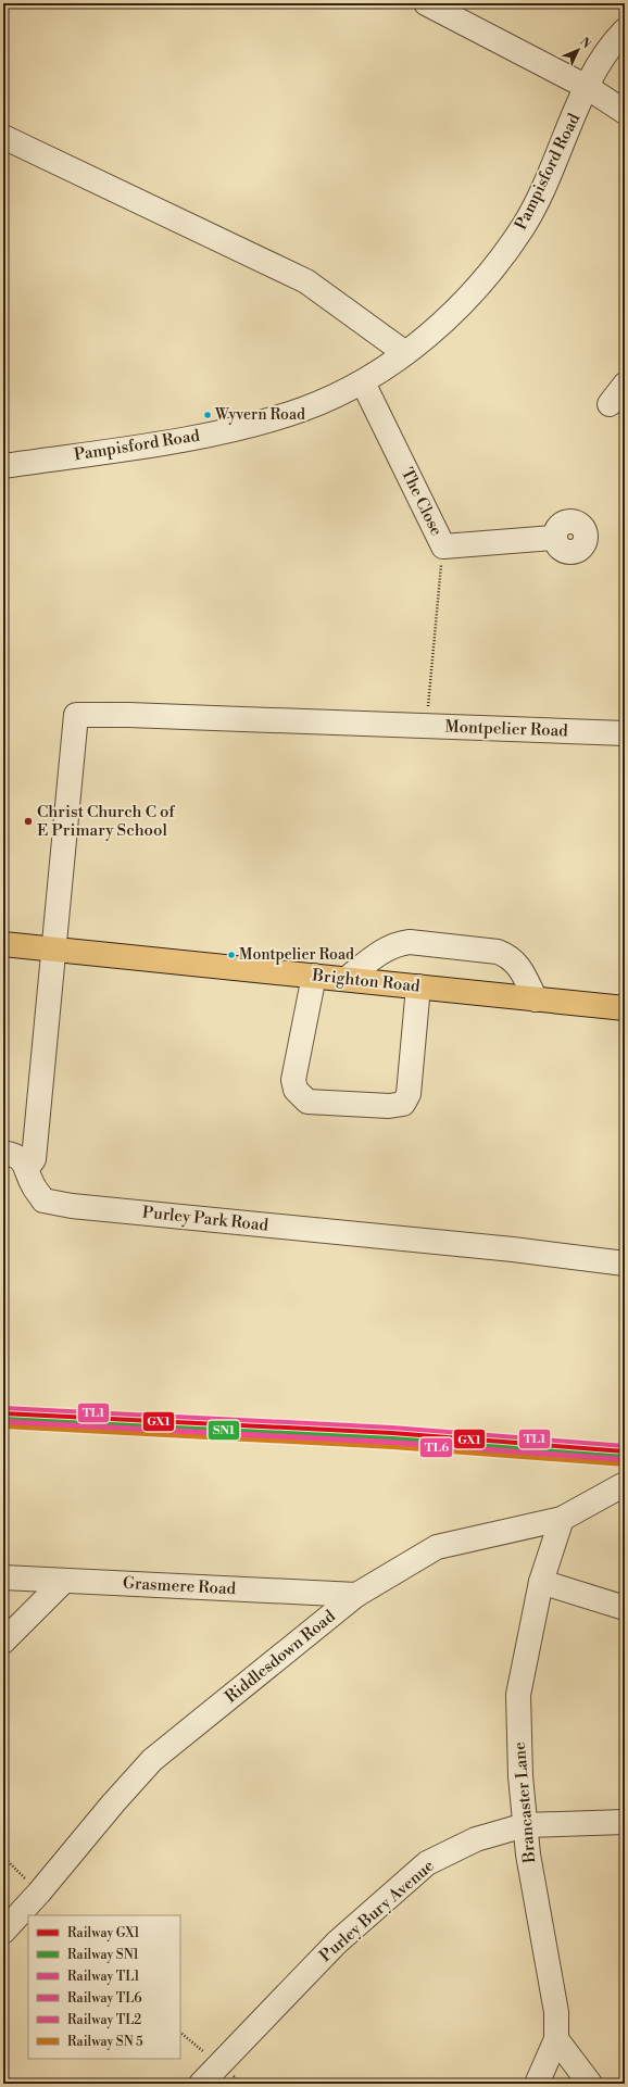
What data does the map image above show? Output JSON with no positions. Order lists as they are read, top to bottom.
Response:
{
  "streets": {
    "main road": ["Brighton Road"],
    "street": [
      "Pampisford Road",
      "The Close",
      "Montpelier Road",
      "Purley Park Road",
      "Grasmere Road",
      "Riddlesdown Road",
      "Brancaster Lane",
      "Purley Bury Avenue"
    ]
  },
  "crossings": [
    ["Pampisford Road", "The Close"],
    ["Montpelier Road", "Brighton Road"],
    ["Grasmere Road", "Riddlesdown Road"],
    ["Riddlesdown Road", "Brancaster Lane"],
    ["Brancaster Lane", "Purley Bury Avenue"]
  ],
  "places": ["Wyvern Road", "Christ Church C of E Primary School", "Montpelier Road"],
  "lines": [
    "rail line TL1",
    "rail line GX1",
    "rail line SN1",
    "rail line TL2",
    "rail line TL6"
  ],
  "legend": [
    "Railway GX1",
    "Railway SN1",
    "Railway TL1",
    "Railway TL6",
    "Railway TL2",
    "Railway SN 5"
  ],
  "north": "top right"
}
